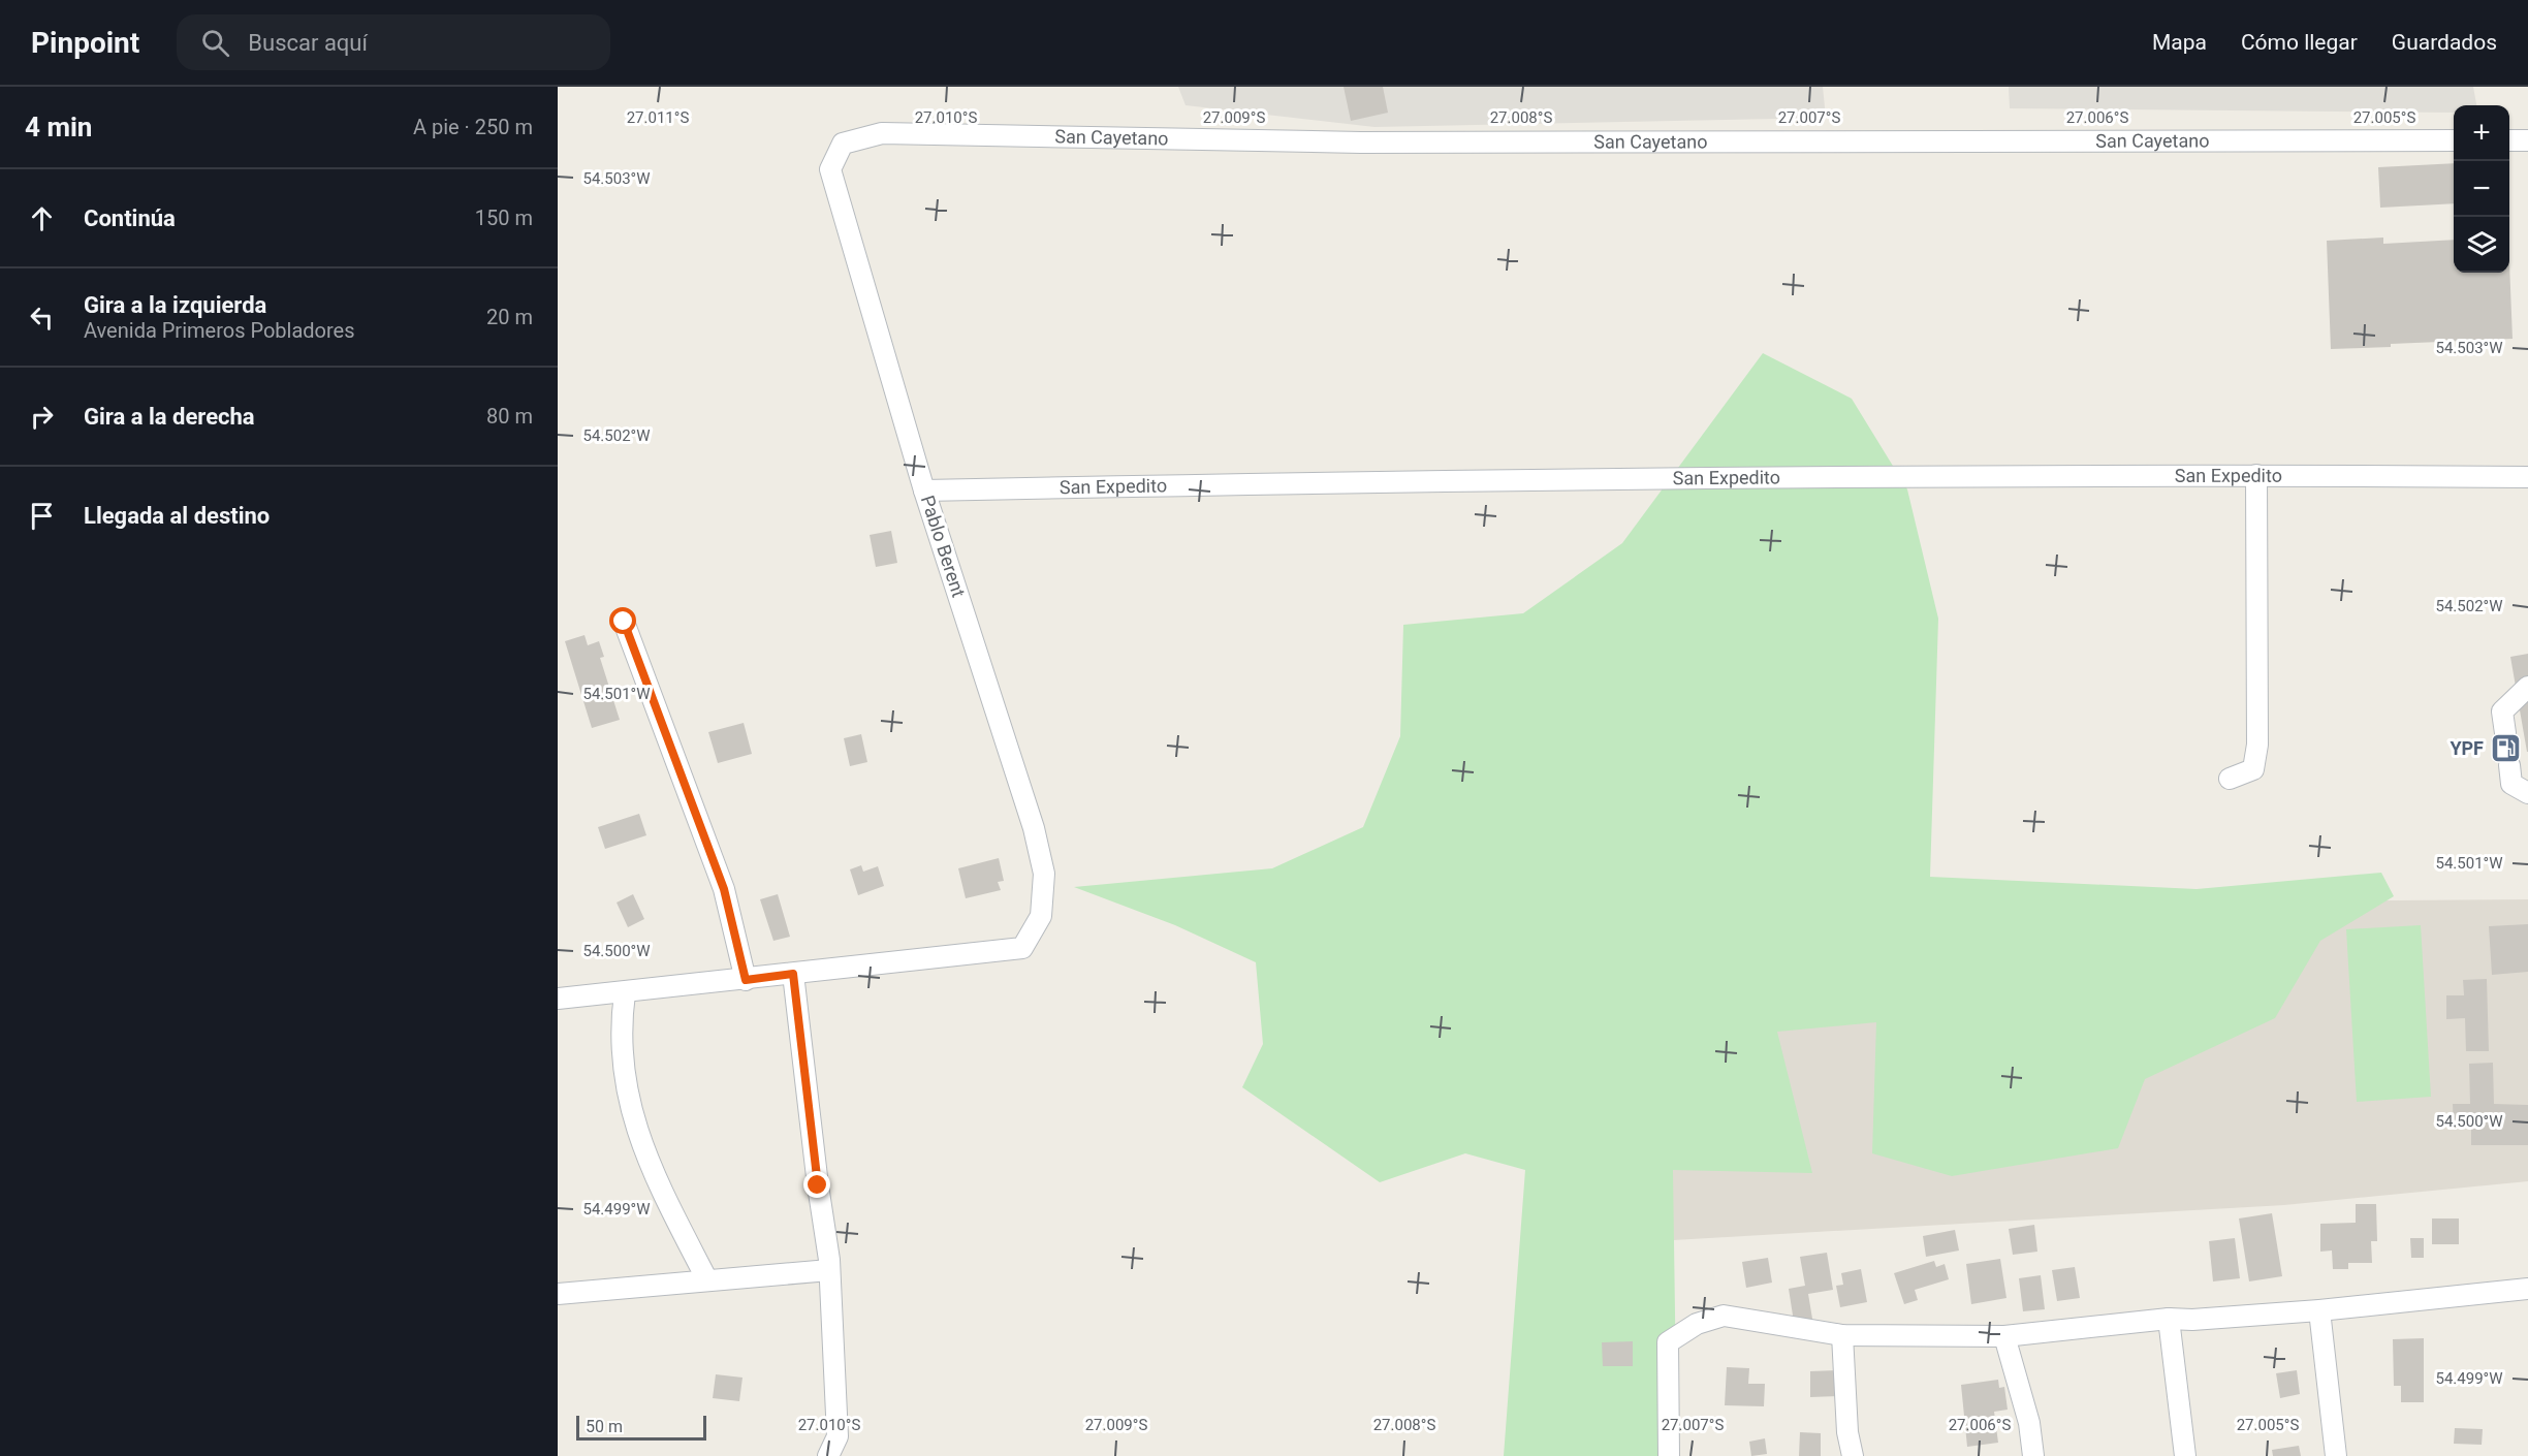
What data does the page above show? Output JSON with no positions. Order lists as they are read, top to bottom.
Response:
{
  "streets": {
    "street": ["San Cayetano", "San Expedito", "Pablo Berent"]
  },
  "crossings": [
    ["San Cayetano", "Pablo Berent"],
    ["San Expedito", "Pablo Berent"]
  ],
  "places": {
    "fuel station": ["YPF"]
  },
  "scale_bar": "50 m",
  "page": {
    "header": "Pinpoint",
    "search": "Buscar aquí",
    "nav": ["Mapa", "Cómo llegar", "Guardados"],
    "heading": ["4 min", "A pie · 250 m"],
    "map_buttons": ["+", "−"],
    "list": [
      ["Continúa", "150 m"],
      ["Gira a la izquierda", "Avenida Primeros Pobladores", "20 m"],
      ["Gira a la derecha", "80 m"],
      "Llegada al destino"
    ],
    "scale": "50 m"
  },
  "coordinates": [
    "27.011°S",
    "27.010°S",
    "27.009°S",
    "27.008°S",
    "27.007°S",
    "27.006°S",
    "27.005°S",
    "54.503°W",
    "54.502°W",
    "54.501°W",
    "54.500°W",
    "54.499°W"
  ]
}
